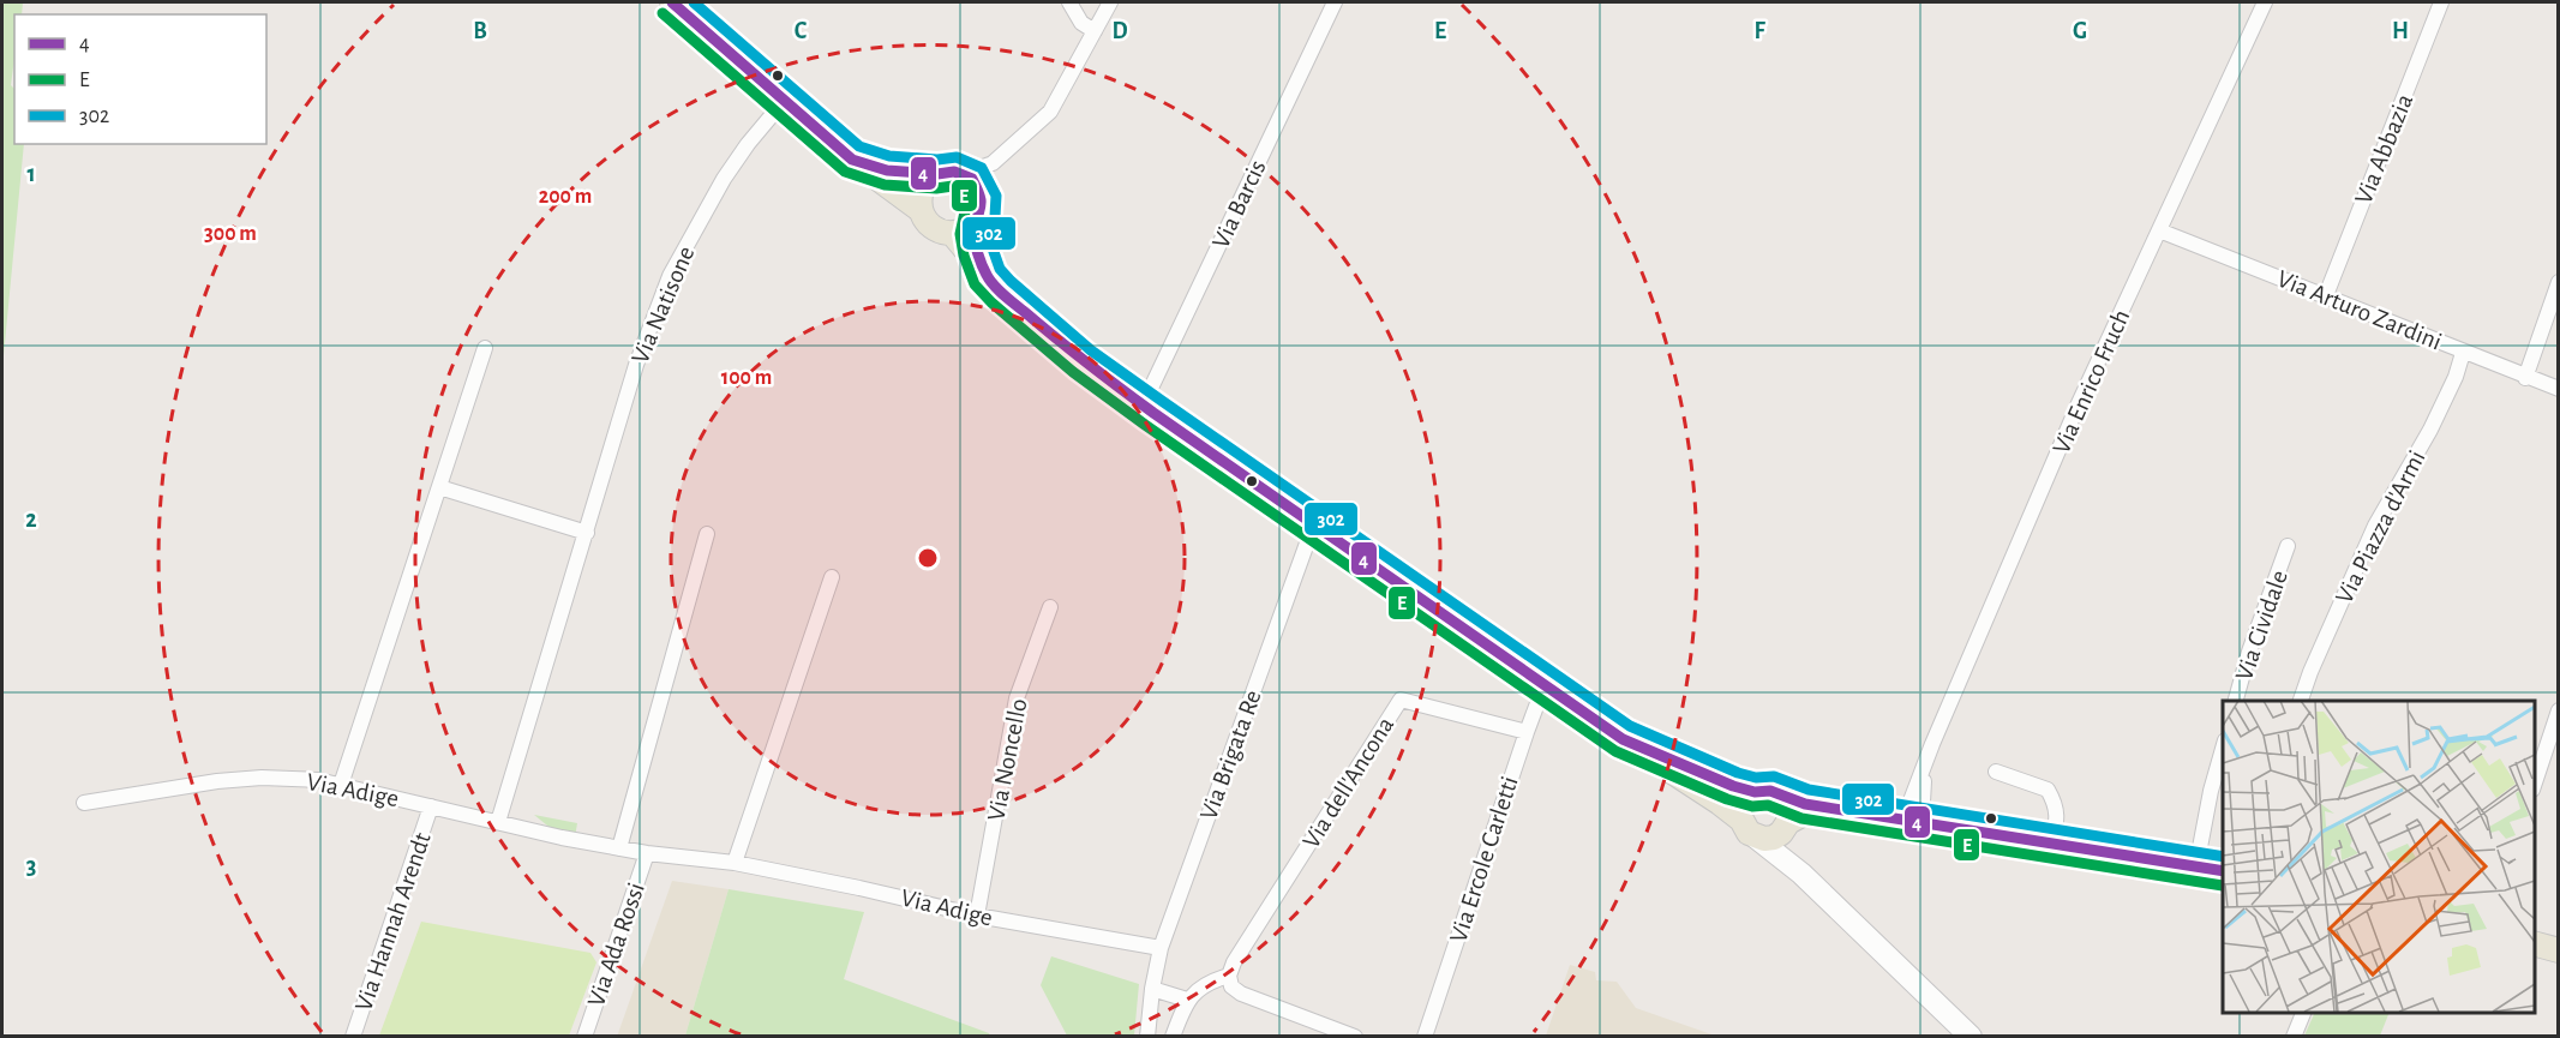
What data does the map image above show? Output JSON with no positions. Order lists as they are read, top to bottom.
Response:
{
  "streets": {
    "street": [
      "Via Abbazia",
      "Via Barcis",
      "Via Natisone",
      "Via Arturo Zardini",
      "Via Enrico Fruch",
      "Via Piazza d'Armi",
      "Via Cividale",
      "Via Brigata Re",
      "Via Noncello",
      "Via dell'Ancona",
      "Via Adige",
      "Via Ercole Carletti",
      "Via Hannah Arendt",
      "Via Ada Rossi"
    ]
  },
  "crossings": [
    ["Via Abbazia", "Via Arturo Zardini"],
    ["Via Natisone", "Via Adige"],
    ["Via Arturo Zardini", "Via Enrico Fruch"],
    ["Via Arturo Zardini", "Via Piazza d'Armi"],
    ["Via Brigata Re", "Via Adige"],
    ["Via Noncello", "Via Adige"],
    ["Via dell'Ancona", "Via Ercole Carletti"],
    ["Via Adige", "Via Hannah Arendt"],
    ["Via Adige", "Via Ada Rossi"]
  ],
  "lines": ["transit line 4", "transit line 302", "transit line E"],
  "legend": ["4", "E", "302"],
  "grid": {
    "columns": [
      "B",
      "C",
      "D",
      "E",
      "F",
      "G",
      "H"
    ],
    "rows": ["1", "2", "3"]
  },
  "rings": ["200 m", "300 m", "100 m"]
}
